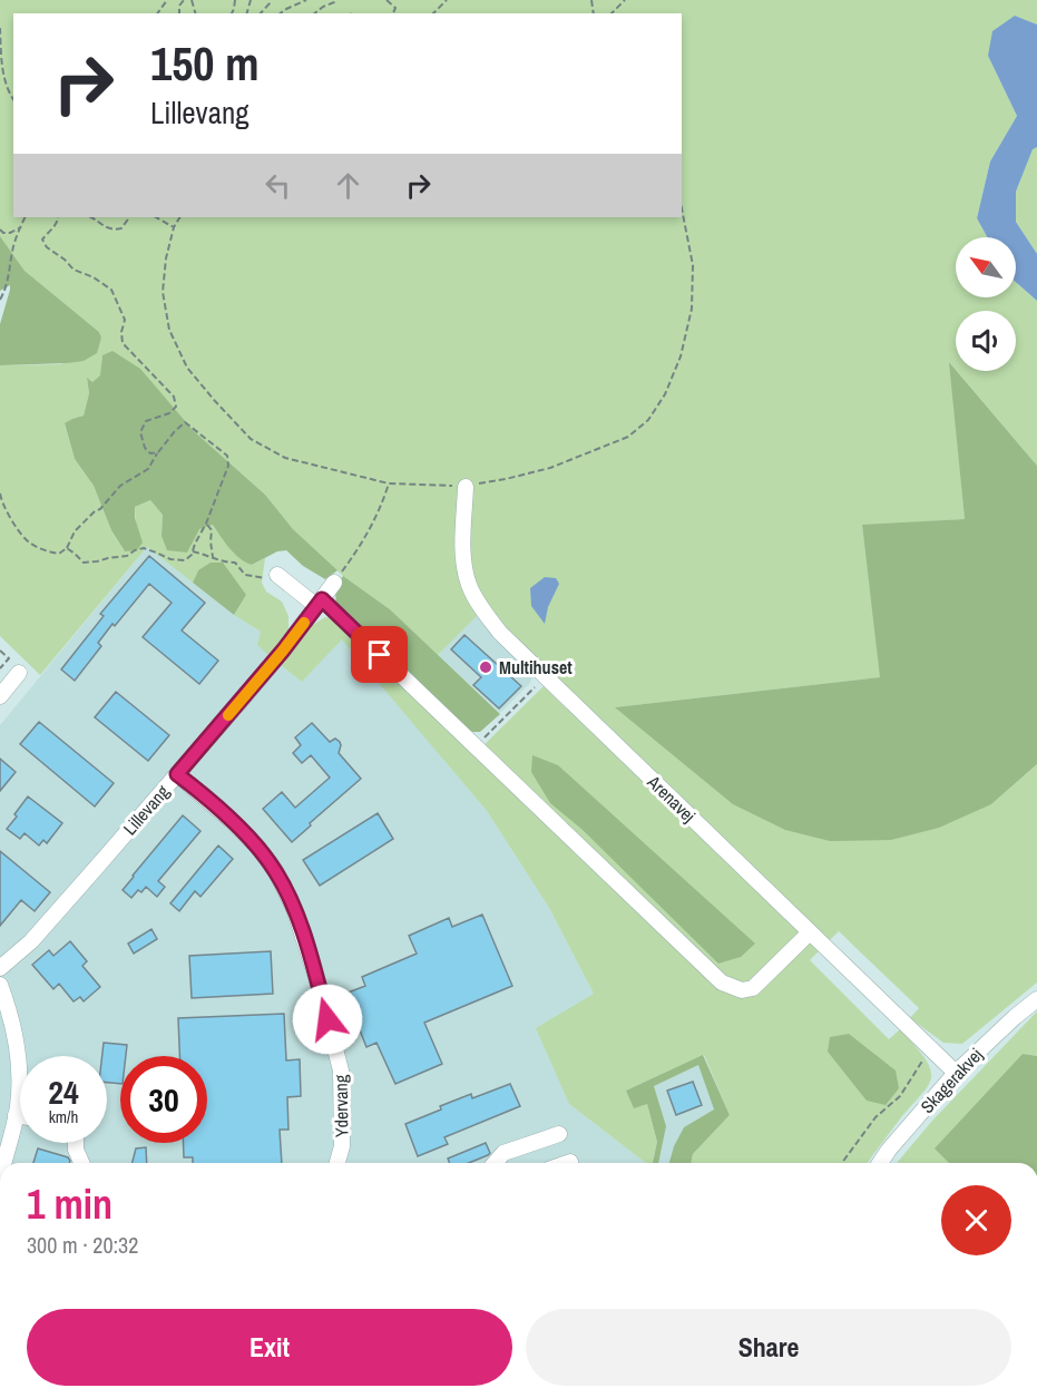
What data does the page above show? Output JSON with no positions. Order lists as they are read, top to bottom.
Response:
{
  "streets": {
    "street": [
      "Arenavej",
      "Lillevang",
      "Skagerakvej",
      "Ydervang"
    ]
  },
  "crossings": [
    ["Arenavej", "Skagerakvej"],
    ["Lillevang", "Ydervang"]
  ],
  "places": ["Multihuset"],
  "north": "top left",
  "page": {
    "turn": ["150 m", "Lillevang"],
    "speed": "24 km/h",
    "limit": "30",
    "heading": ["1 min", "300 m · 20:32"],
    "buttons": ["Exit", "Share"]
  }
}
